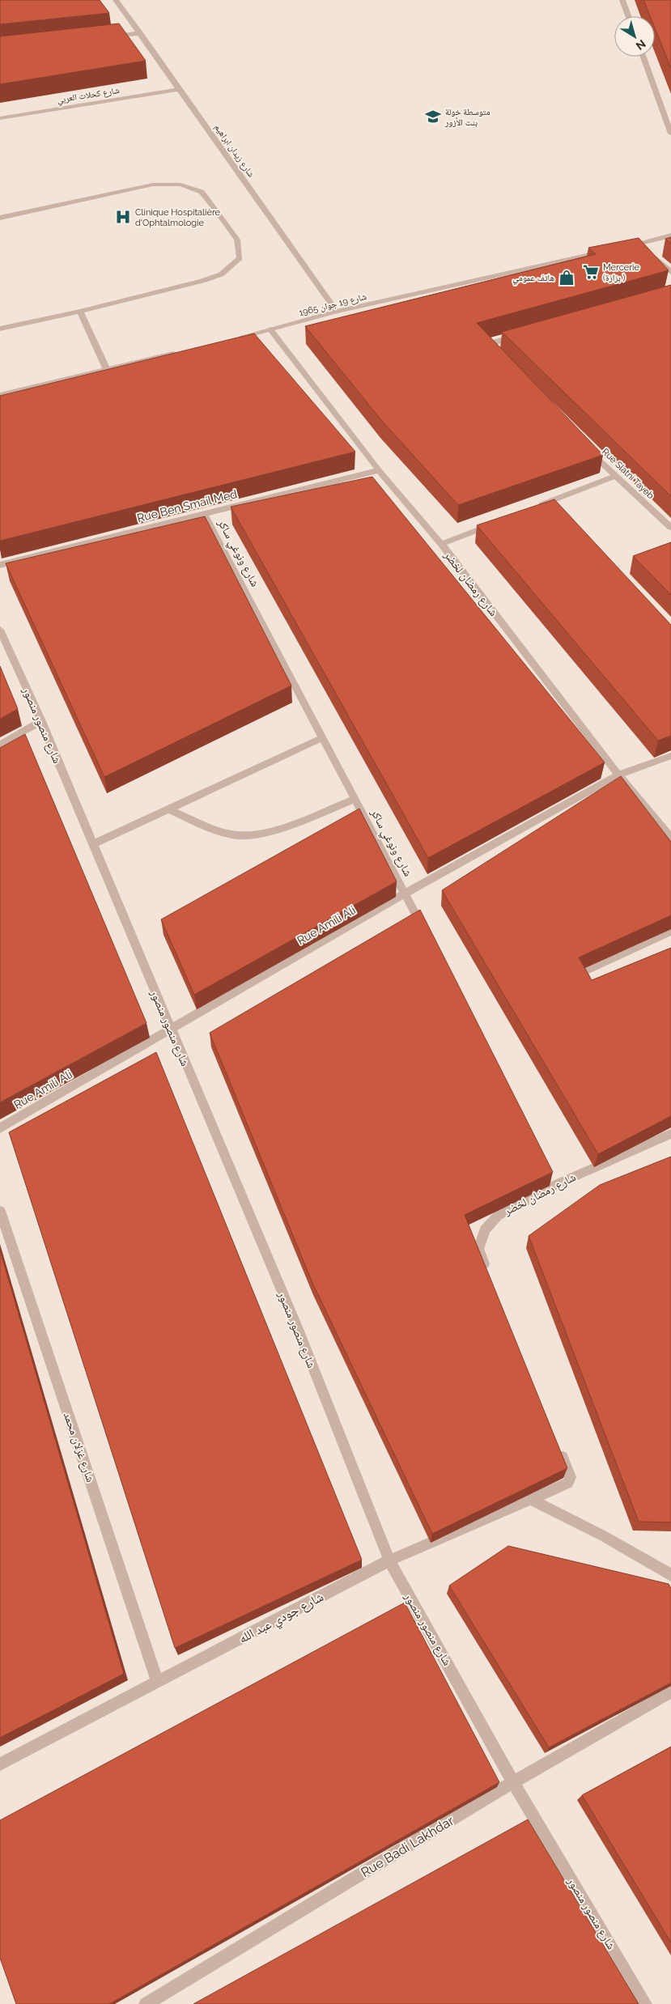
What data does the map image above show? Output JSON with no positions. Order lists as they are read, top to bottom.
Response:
{
  "streets": {
    "street": [
      "شارع كحلات العربي",
      "شارع زيدان ابراهيم",
      "شارع 19 جوان 1965",
      "Rue Slatni Tayeb",
      "Rue Ben Smail Med",
      "شارع ونوغي ساكر",
      "شارع رمضان لخضر",
      "شارع منصور منصور",
      "Rue Amili Ali",
      "شارع غزلان محمد",
      "شارع جودي عبد الله",
      "Rue Badi Lakhdar"
    ]
  },
  "crossings": [
    ["شارع كحلات العربي", "شارع زيدان ابراهيم"],
    ["شارع زيدان ابراهيم", "شارع 19 جوان 1965"],
    ["شارع 19 جوان 1965", "شارع رمضان لخضر"],
    ["Rue Ben Smail Med", "شارع ونوغي ساكر"],
    ["Rue Ben Smail Med", "شارع رمضان لخضر"],
    ["شارع ونوغي ساكر", "Rue Amili Ali"],
    ["شارع رمضان لخضر", "Rue Amili Ali"],
    ["شارع منصور منصور", "Rue Amili Ali"],
    ["شارع منصور منصور", "شارع جودي عبد الله"],
    ["شارع منصور منصور", "Rue Badi Lakhdar"],
    ["شارع غزلان محمد", "شارع جودي عبد الله"]
  ],
  "places": {
    "school or university": ["متوسطة خولة بنت الأزور"],
    "hospital": ["Clinique Hospitalière d'Ophtalmologie"],
    "supermarket": ["Mercerie (بزازة )"],
    "shop": ["هاتف عمومي"]
  },
  "north": "bottom right"
}
